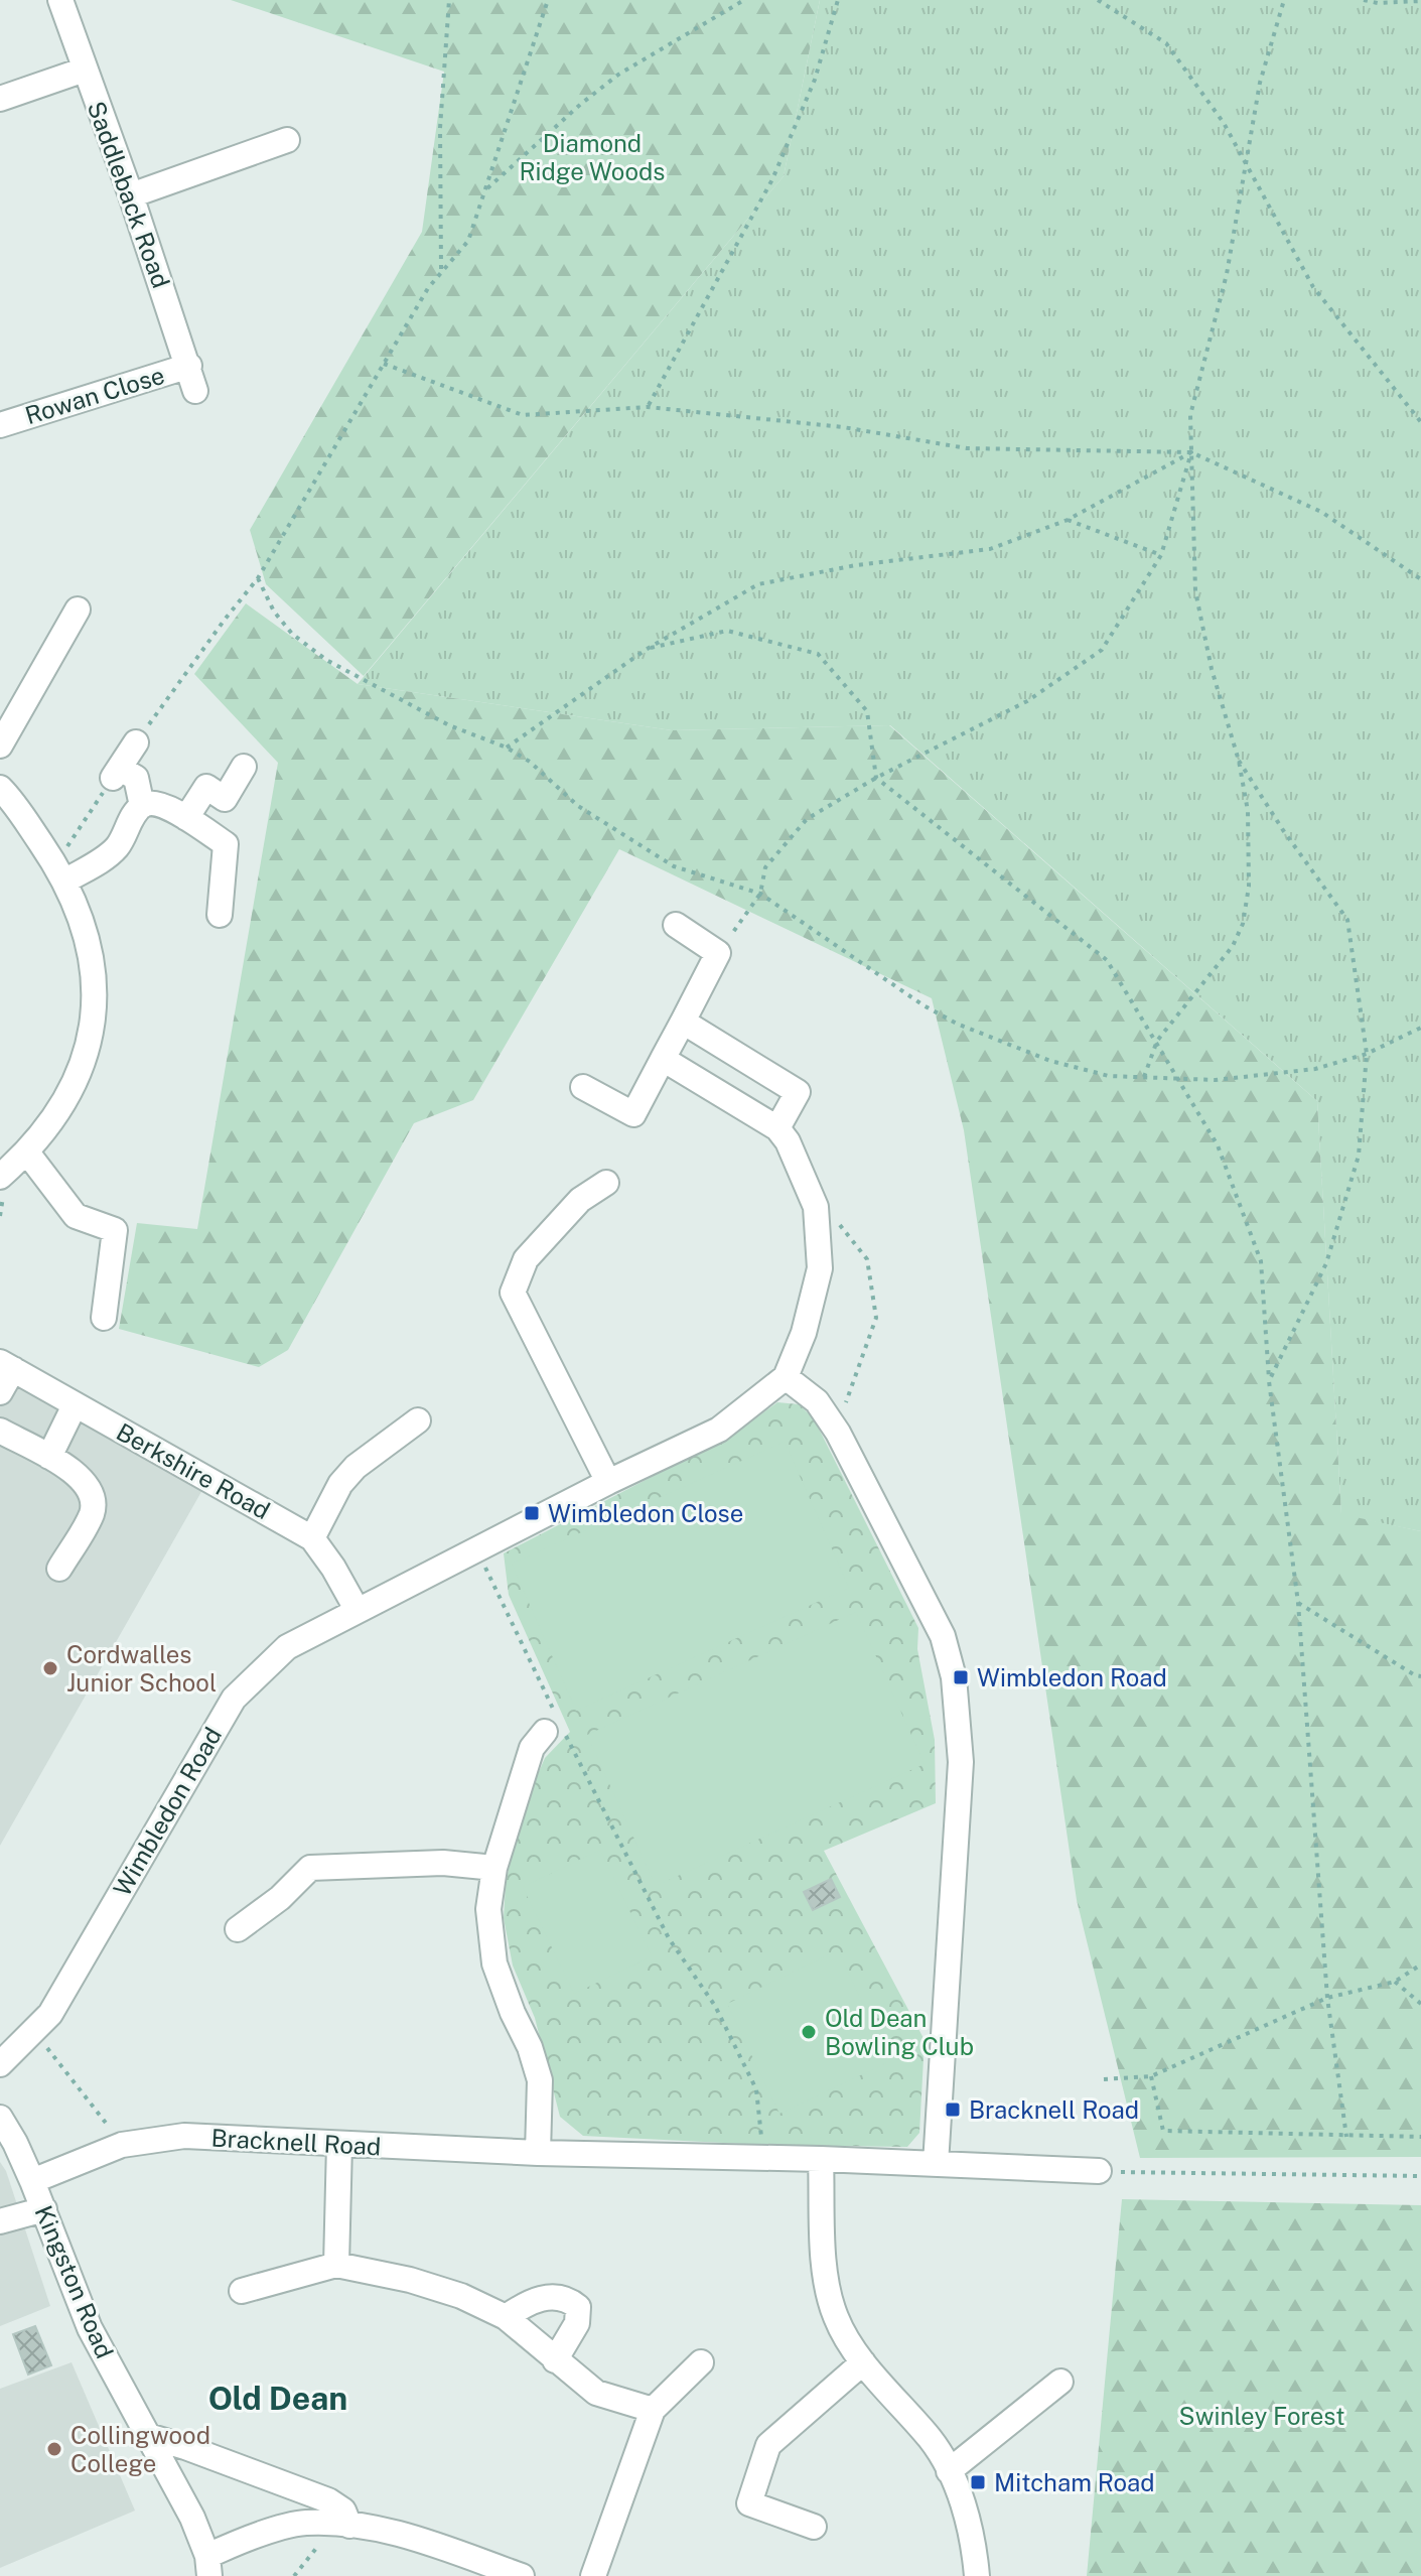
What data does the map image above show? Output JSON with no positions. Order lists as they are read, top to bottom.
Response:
{
  "streets": {
    "street": [
      "Saddleback Road",
      "Rowan Close",
      "Berkshire Road",
      "Wimbledon Road",
      "Bracknell Road",
      "Kingston Road"
    ]
  },
  "crossings": [
    ["Saddleback Road", "Rowan Close"],
    ["Berkshire Road", "Wimbledon Road"],
    ["Bracknell Road", "Kingston Road"]
  ],
  "districts": ["Old Dean"],
  "parks": ["Diamond Ridge Woods", "Swinley Forest"],
  "places": {
    "transit": [
      "Wimbledon Close",
      "Wimbledon Road",
      "Bracknell Road",
      "Mitcham Road"
    ],
    "other": ["Cordwalles Junior School", "Old Dean Bowling Club", "Collingwood College"]
  }
}
